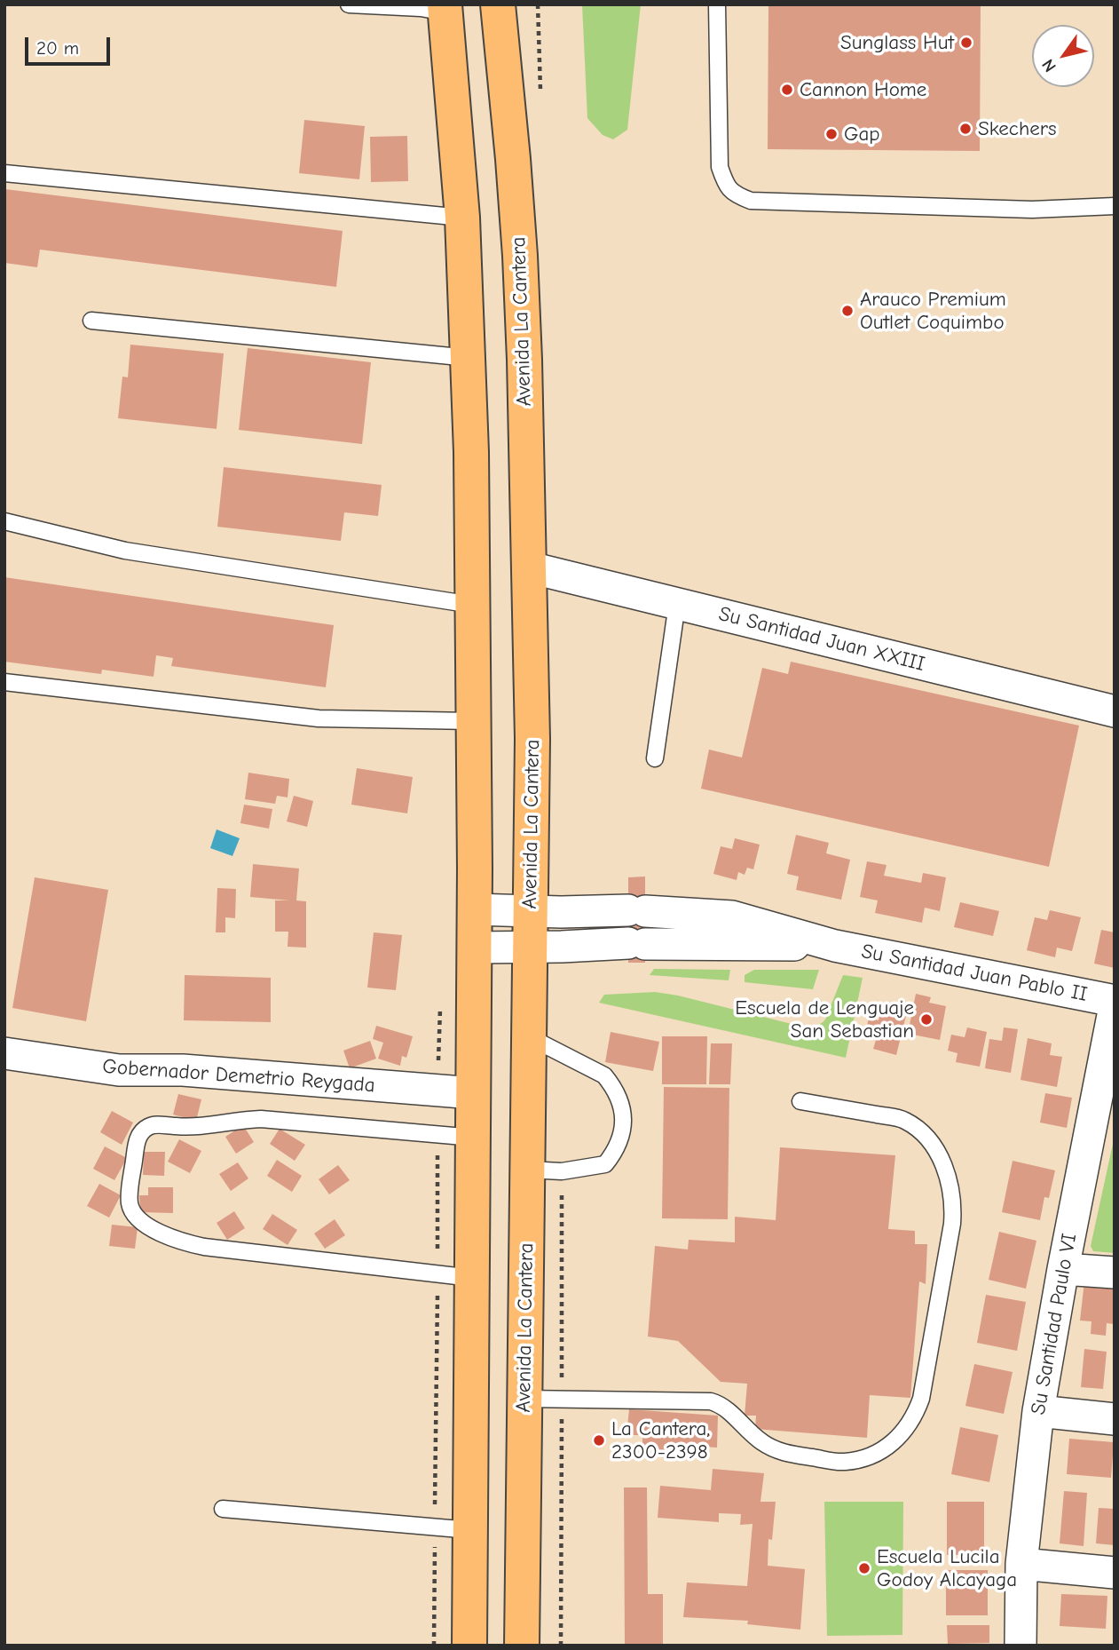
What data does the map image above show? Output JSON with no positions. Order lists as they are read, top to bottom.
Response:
{
  "streets": {
    "highway": ["Avenida La Cantera"],
    "street": [
      "Su Santidad Juan XXIII",
      "Su Santidad Juan Pablo II",
      "Gobernador Demetrio Reygada",
      "Su Santidad Paulo VI"
    ]
  },
  "crossings": [
    ["Avenida La Cantera", "Su Santidad Juan XXIII"],
    ["Avenida La Cantera", "Su Santidad Juan Pablo II"]
  ],
  "places": [
    "Sunglass Hut",
    "Cannon Home",
    "Skechers",
    "Gap",
    "Arauco Premium Outlet Coquimbo",
    "Escuela de Lenguaje San Sebastian",
    "La Cantera, 2300-2398",
    "Escuela Lucila Godoy Alcayaga"
  ],
  "scale_bar": "20 m",
  "north": "bottom left"
}
